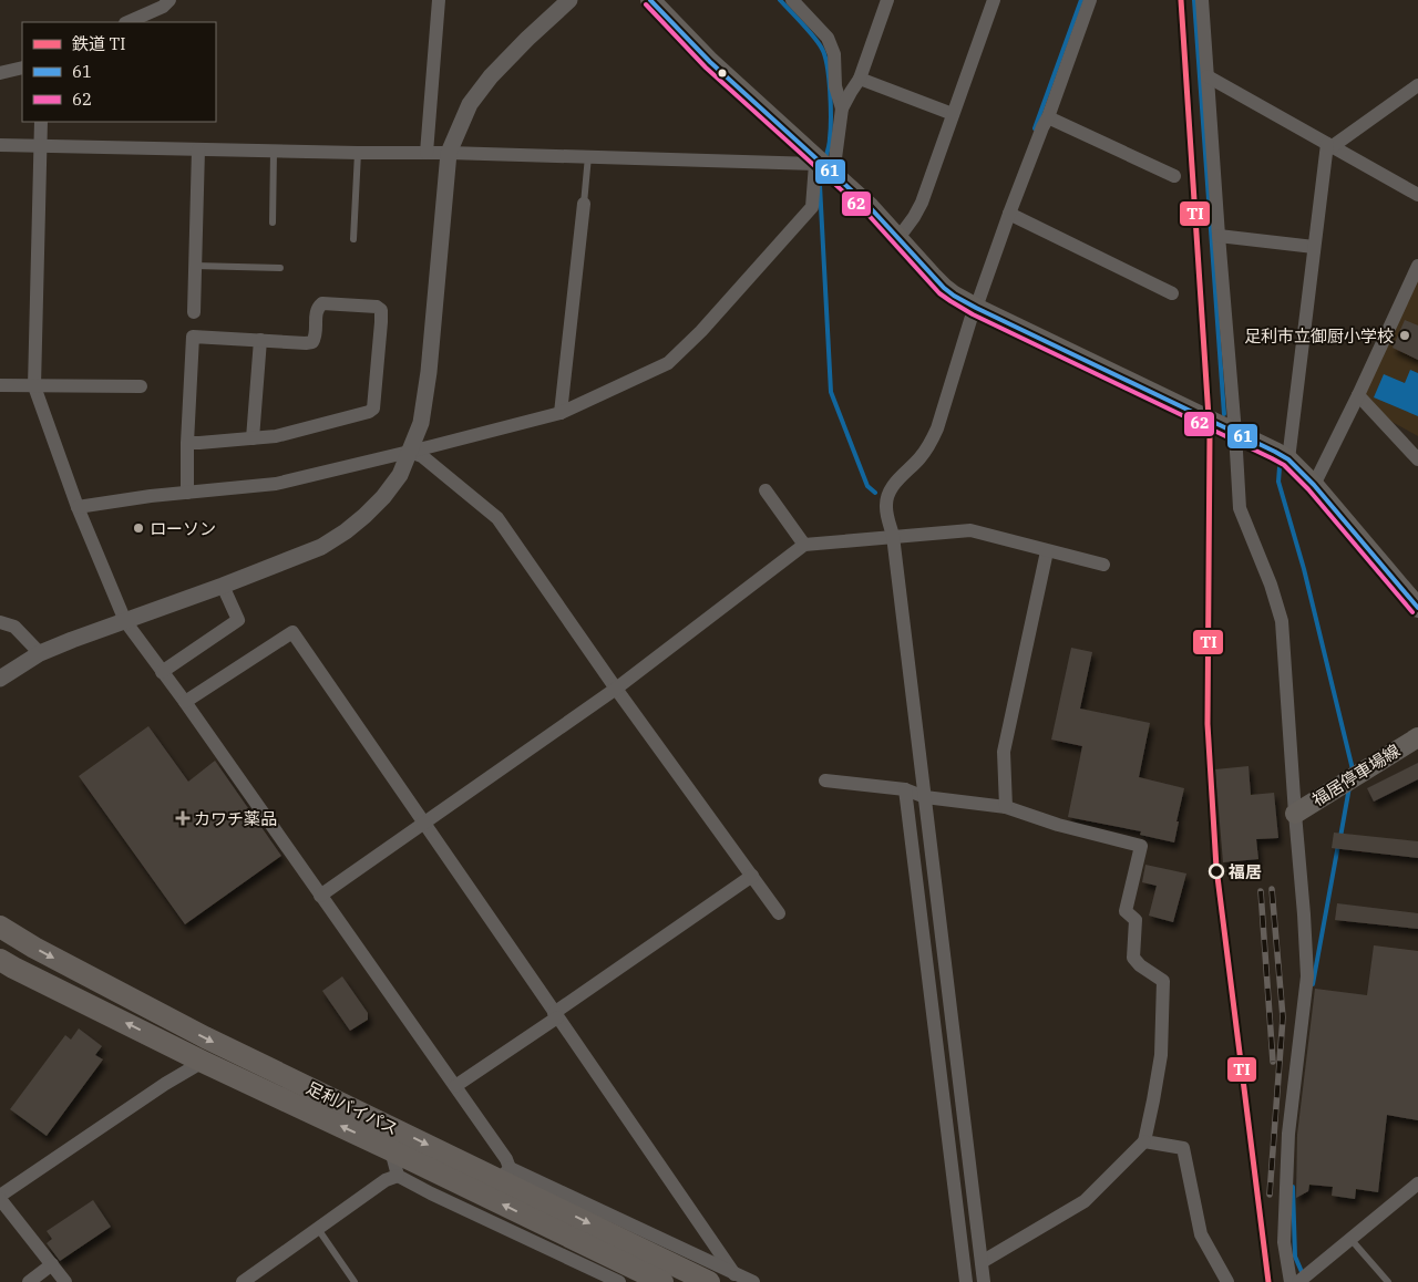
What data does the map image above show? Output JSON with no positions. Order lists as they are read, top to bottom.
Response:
{
  "streets": {
    "highway": ["足利バイパス"],
    "main road": ["福居停車場線"]
  },
  "places": {
    "other": ["足利市立御厨小学校", "ローソン", "福居"],
    "health": ["カワチ薬品"]
  },
  "lines": ["rail line TI", "transit line 61", "transit line 62"],
  "legend": ["鉄道 TI", "61", "62"]
}
